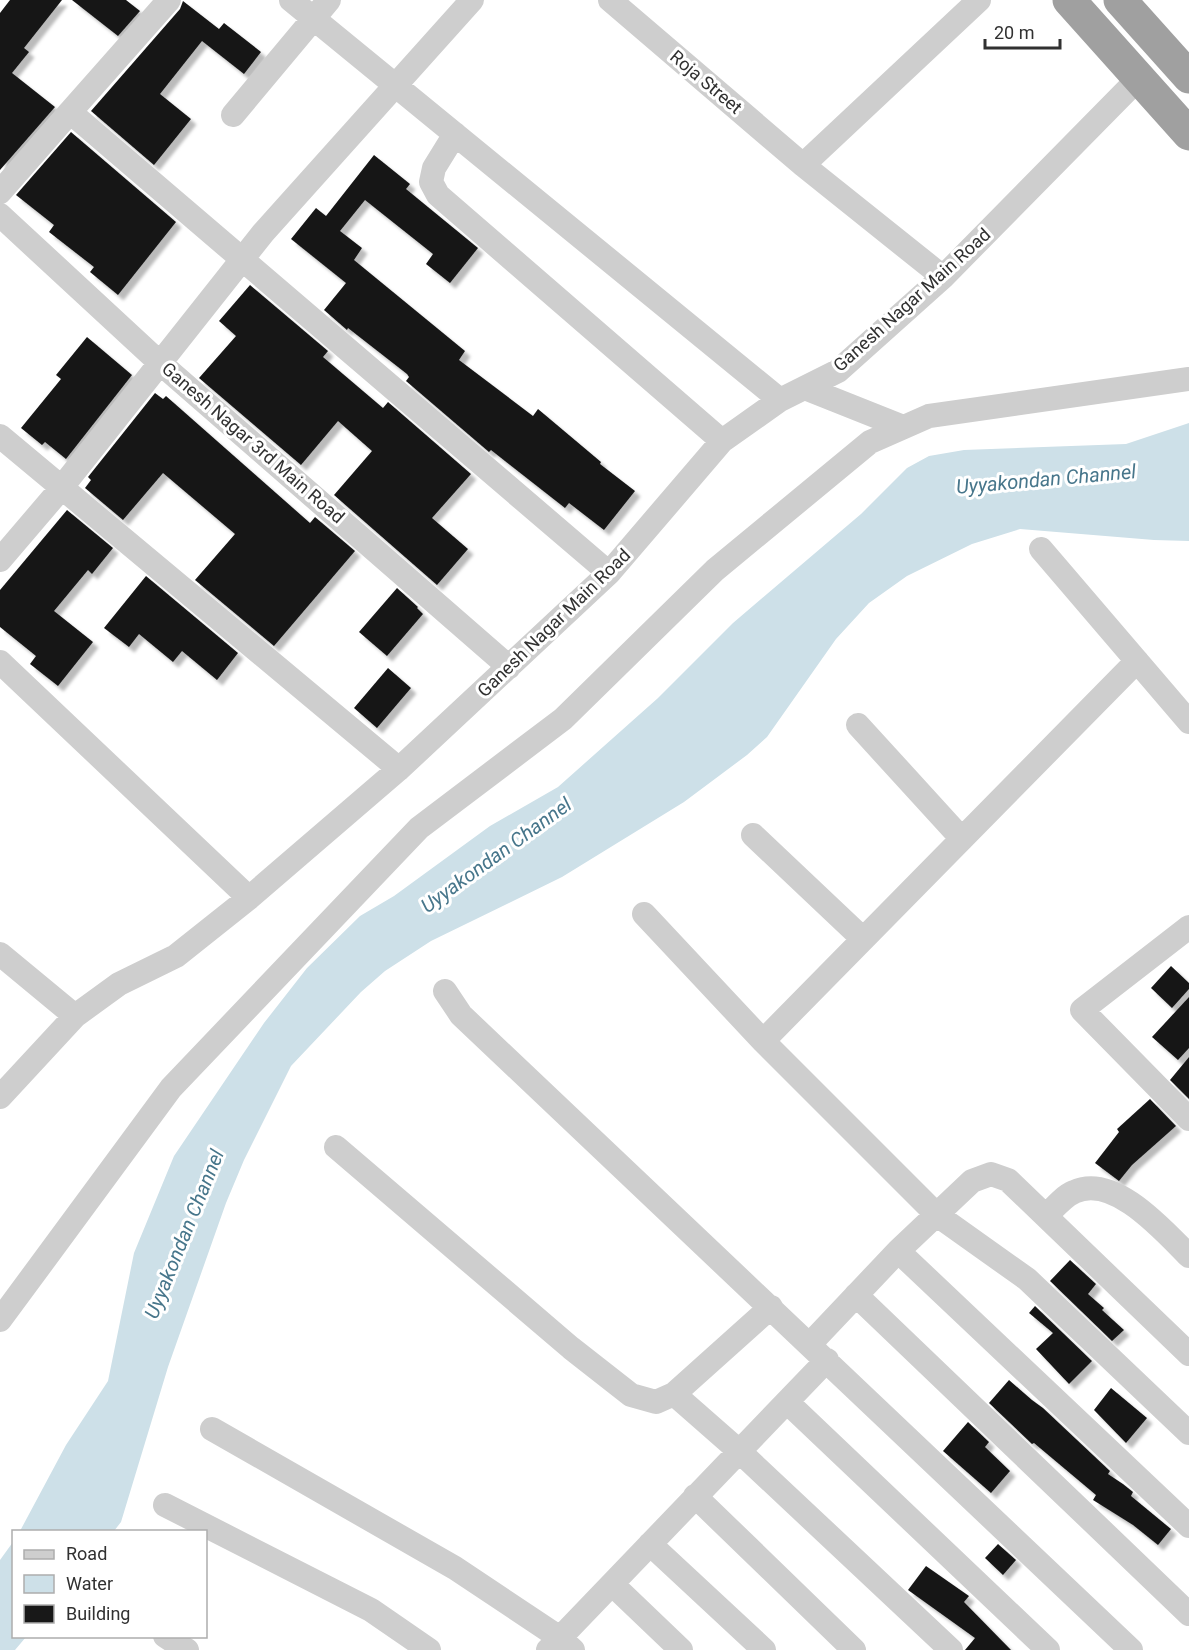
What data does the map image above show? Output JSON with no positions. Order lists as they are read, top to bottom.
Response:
{
  "streets": {
    "street": ["Roja Street", "Ganesh Nagar Main Road", "Ganesh Nagar 3rd Main Road"]
  },
  "crossings": [
    ["Roja Street", "Ganesh Nagar Main Road"],
    ["Ganesh Nagar Main Road", "Ganesh Nagar 3rd Main Road"]
  ],
  "water": ["Uyyakondan Channel"],
  "legend": ["Road", "Water", "Building"],
  "scale_bar": "20 m"
}
